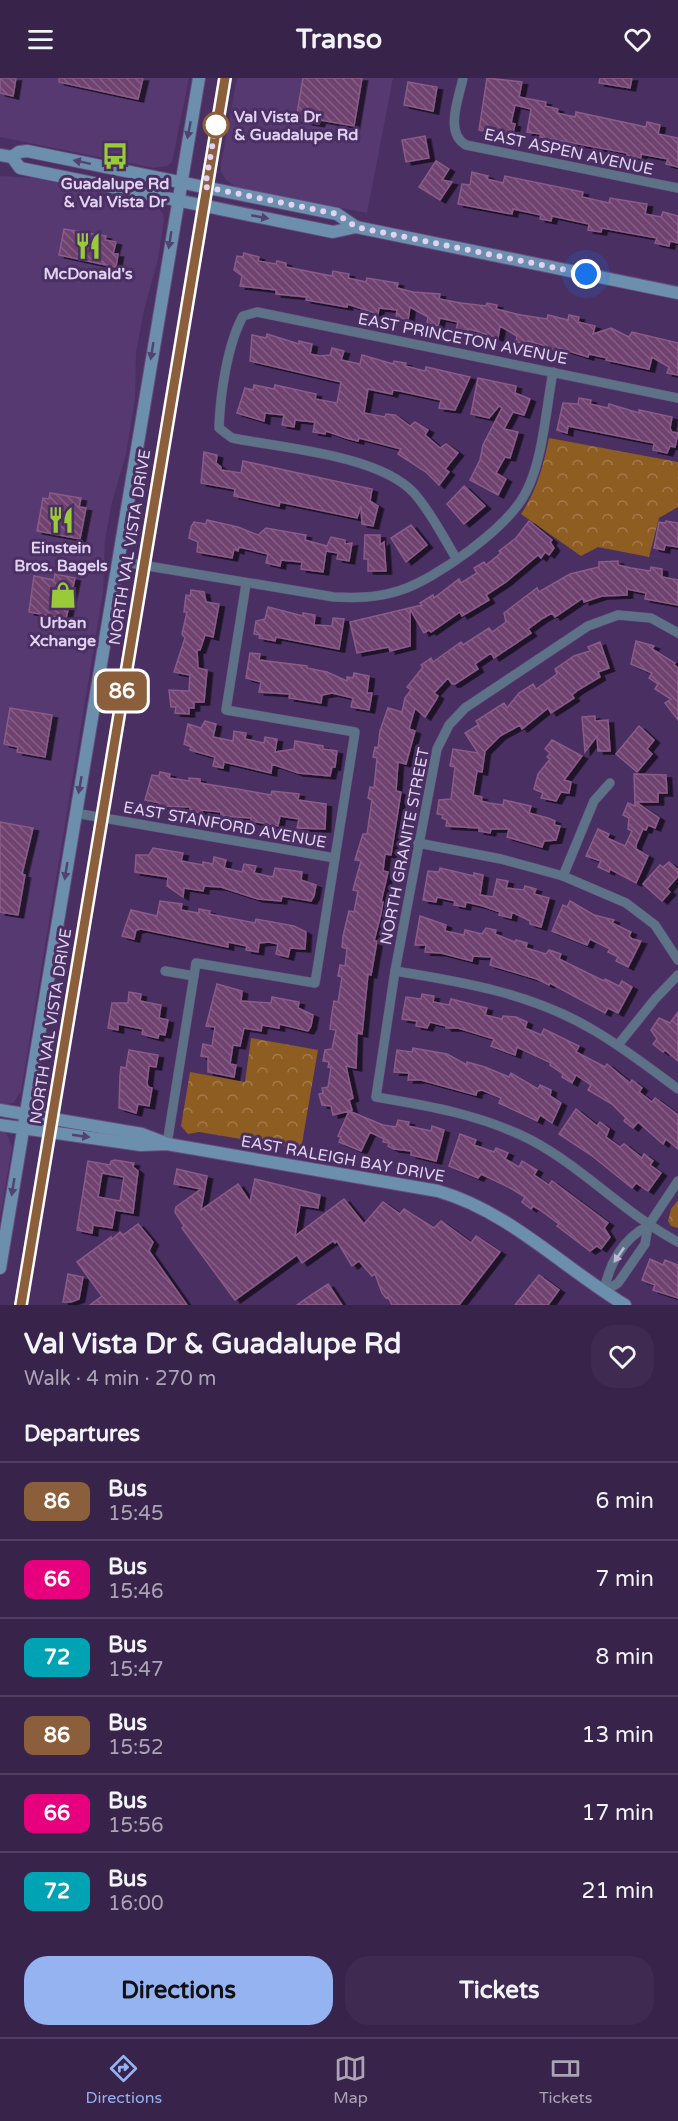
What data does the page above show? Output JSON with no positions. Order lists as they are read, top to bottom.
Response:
{
  "streets": {
    "main road": ["NORTH VAL VISTA DRIVE", "EAST RALEIGH BAY DRIVE"],
    "street": [
      "EAST ASPEN AVENUE",
      "EAST PRINCETON AVENUE",
      "EAST STANFORD AVENUE",
      "NORTH GRANITE STREET"
    ]
  },
  "crossings": [
    ["NORTH VAL VISTA DRIVE", "EAST STANFORD AVENUE"],
    ["NORTH VAL VISTA DRIVE", "EAST RALEIGH BAY DRIVE"]
  ],
  "places": {
    "other": ["Val Vista Dr & Guadalupe Rd"],
    "bus stop": ["Guadalupe Rd & Val Vista Dr"],
    "restaurant": ["McDonald's", "Einstein Bros. Bagels"],
    "shop": ["Urban Xchange"]
  },
  "lines": ["bus line 86"],
  "page": {
    "header": "Transo",
    "on_map": "86",
    "heading": [
      ["Val Vista Dr & Guadalupe Rd", "Walk · 4 min · 270 m"],
      "Departures"
    ],
    "list": [
      {
        "mark": "86",
        "name": "Bus",
        "note": "15:45",
        "value": "6 min"
      },
      {
        "mark": "66",
        "name": "Bus",
        "note": "15:46",
        "value": "7 min"
      },
      {
        "mark": "72",
        "name": "Bus",
        "note": "15:47",
        "value": "8 min"
      },
      {
        "mark": "86",
        "name": "Bus",
        "note": "15:52",
        "value": "13 min"
      },
      {
        "mark": "66",
        "name": "Bus",
        "note": "15:56",
        "value": "17 min"
      },
      {
        "mark": "72",
        "name": "Bus",
        "note": "16:00",
        "value": "21 min"
      }
    ],
    "buttons": ["Directions", "Tickets"],
    "tabs": ["Directions", "Map", "Tickets"]
  }
}
